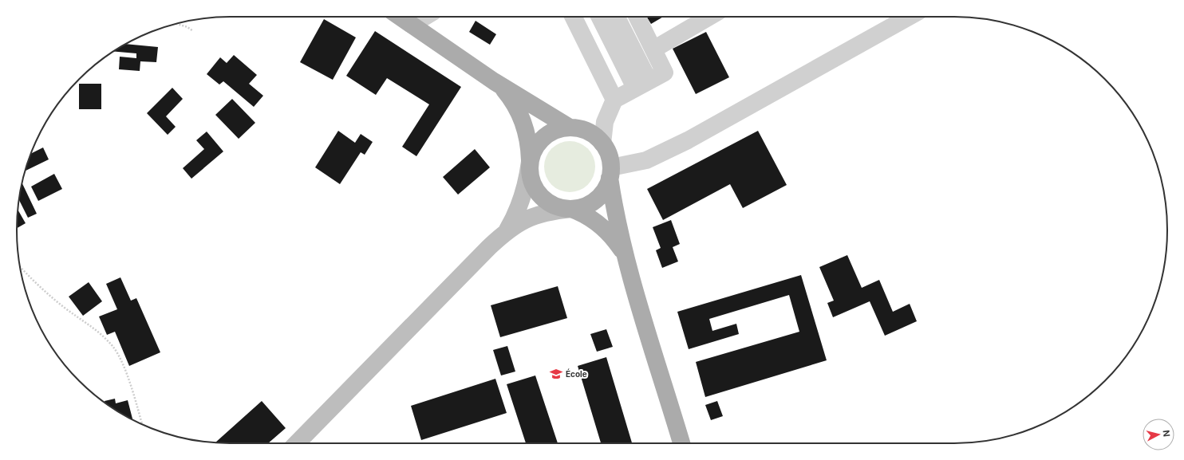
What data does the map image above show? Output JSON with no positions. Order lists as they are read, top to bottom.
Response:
{
  "places": {
    "school or university": ["École"]
  },
  "north": "right"
}
